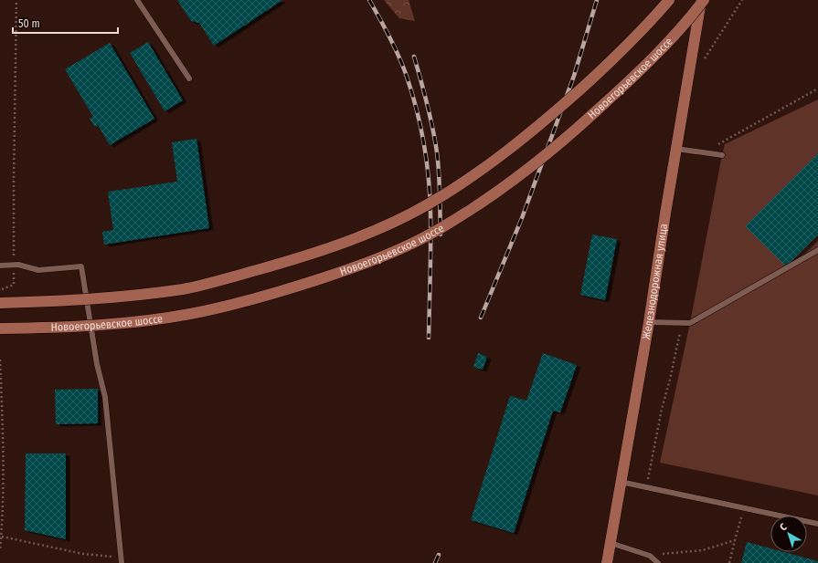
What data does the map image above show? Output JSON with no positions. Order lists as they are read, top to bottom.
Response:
{
  "streets": {
    "main road": ["Новоегорьевское шоссе", "Железнодорожная улица"]
  },
  "crossings": [
    ["Новоегорьевское шоссе", "Железнодорожная улица"]
  ],
  "scale_bar": "50 m",
  "north": "top left"
}
